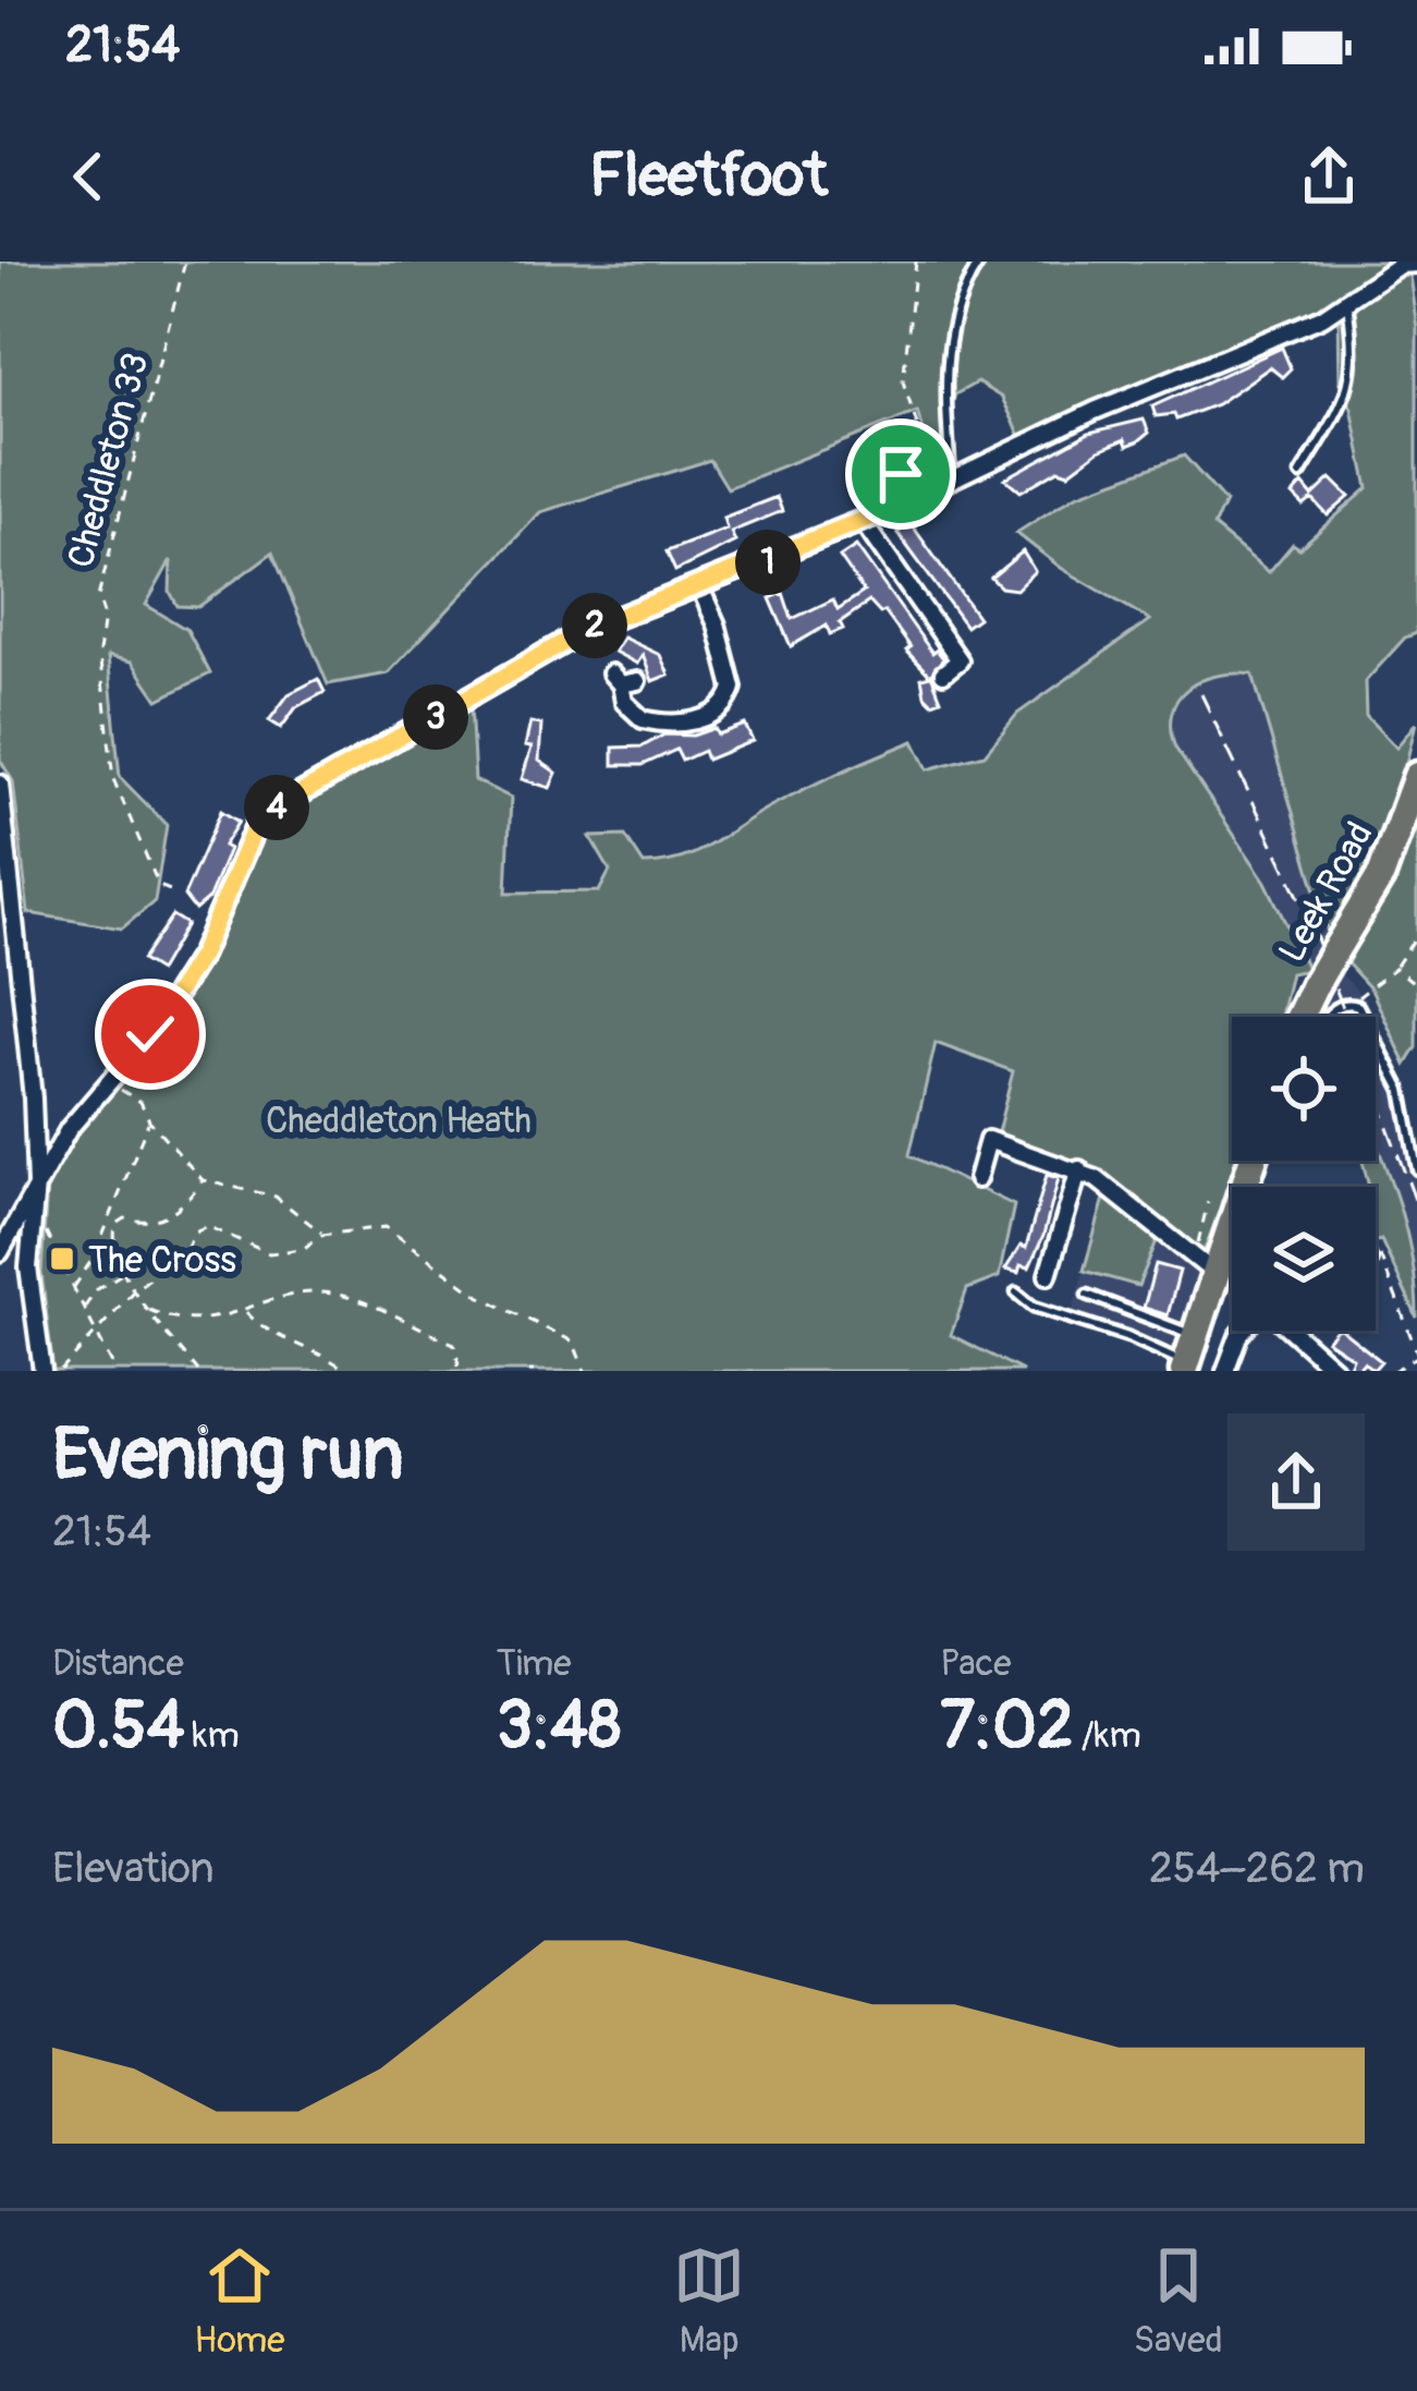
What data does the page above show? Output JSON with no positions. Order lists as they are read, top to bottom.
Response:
{
  "streets": {
    "highway": ["Leek Road"],
    "path": ["Cheddleton 33"]
  },
  "parks": ["Cheddleton Heath"],
  "places": {
    "transit": ["The Cross"]
  },
  "page": {
    "status": "21:54",
    "header": "Fleetfoot",
    "pins": [
      "1",
      "2",
      "3",
      "4"
    ],
    "heading": ["Evening run", "21:54"],
    "stats": [
      ["Distance", "0.54 km"],
      ["Time", "3:48"],
      ["Pace", "7:02 /km"]
    ],
    "chart": ["Elevation", "254–262 m"],
    "tabs": ["Home", "Map", "Saved"]
  }
}
